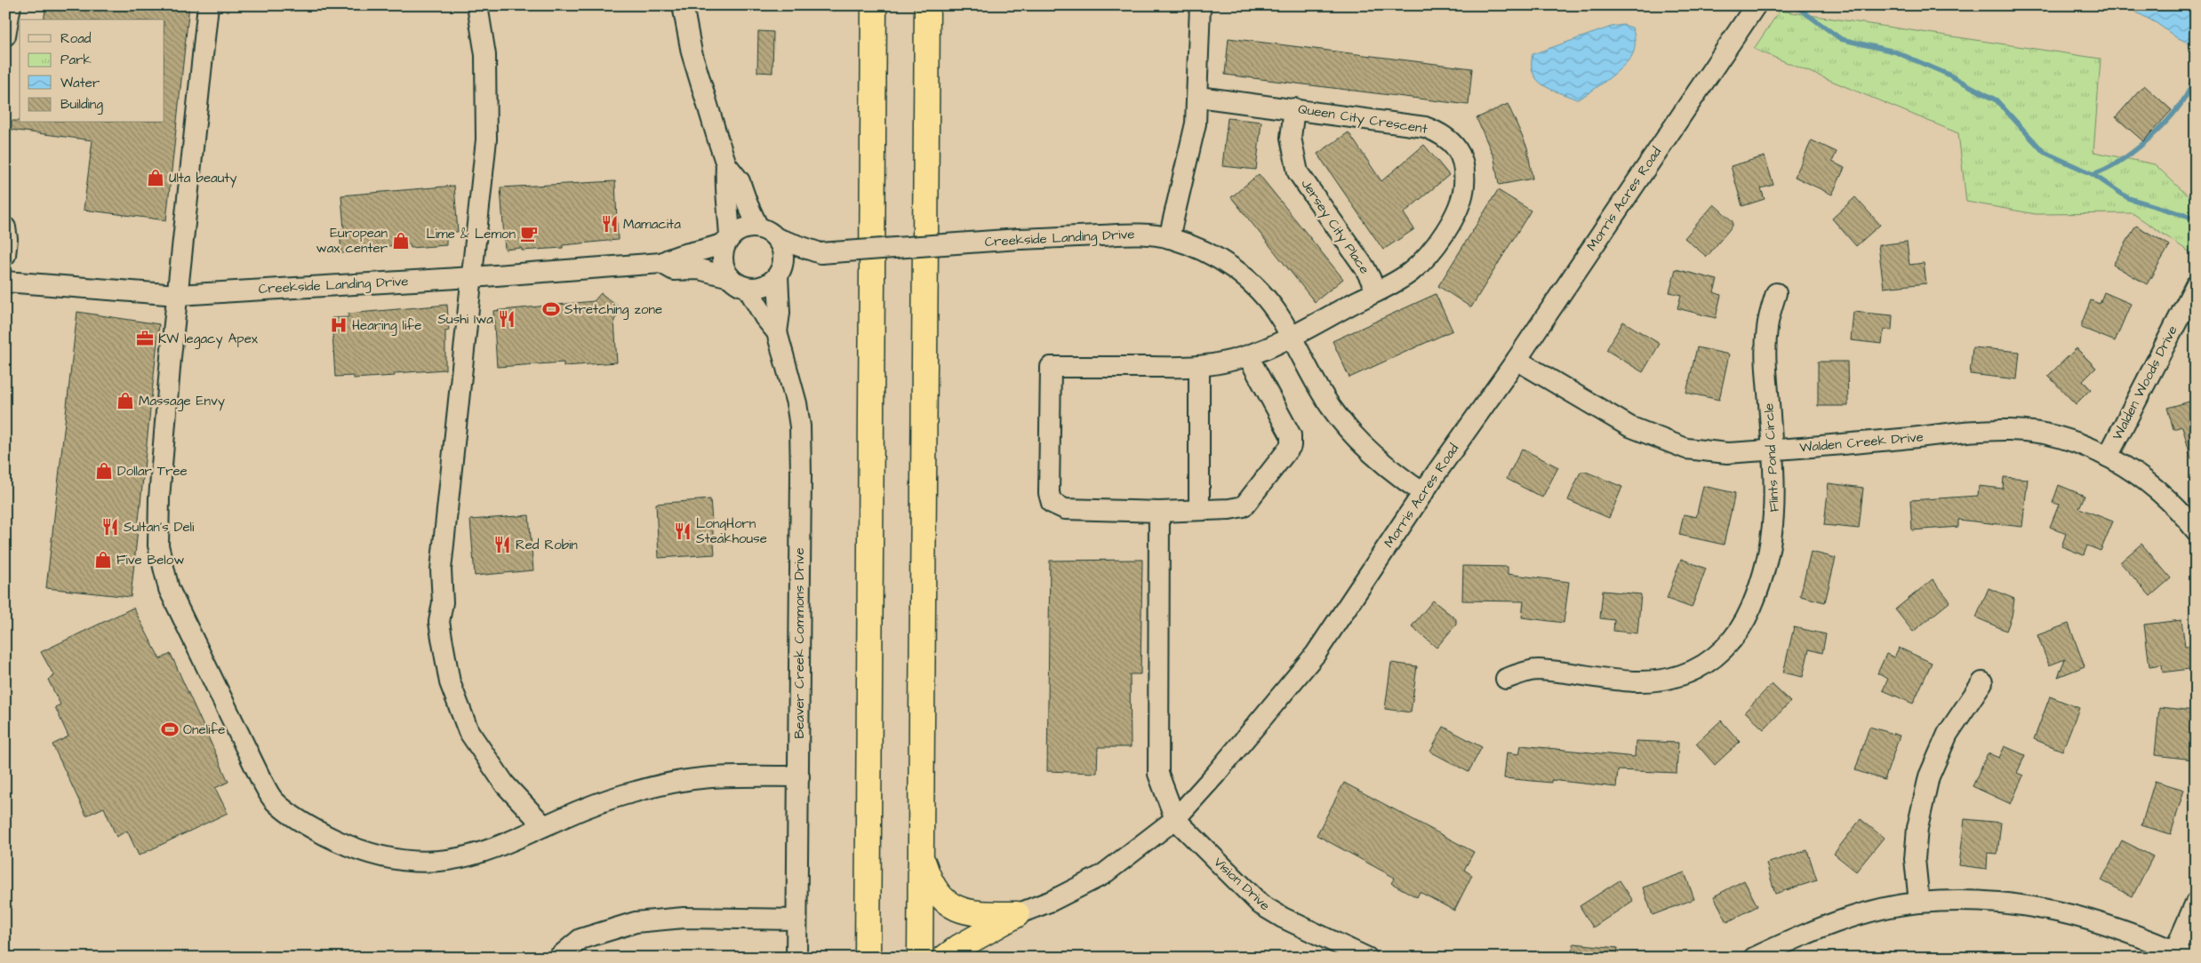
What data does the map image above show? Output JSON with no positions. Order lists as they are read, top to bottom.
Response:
{
  "streets": {
    "street": [
      "Queen City Crescent",
      "Morris Acres Road",
      "Jersey City Place",
      "Creekside Landing Drive",
      "Walden Woods Drive",
      "Walden Creek Drive",
      "Flints Pond Circle",
      "Beaver Creek Commons Drive",
      "Vision Drive"
    ]
  },
  "crossings": [
    ["Queen City Crescent", "Jersey City Place"],
    ["Queen City Crescent", "Creekside Landing Drive"],
    ["Morris Acres Road", "Creekside Landing Drive"],
    ["Morris Acres Road", "Walden Creek Drive"],
    ["Morris Acres Road", "Vision Drive"],
    ["Creekside Landing Drive", "Beaver Creek Commons Drive"],
    ["Walden Woods Drive", "Walden Creek Drive"],
    ["Walden Creek Drive", "Flints Pond Circle"]
  ],
  "places": {
    "shop": [
      "Ulta beauty",
      "European wax center",
      "Massage Envy",
      "Dollar Tree",
      "Five Below"
    ],
    "restaurant": [
      "Mamacita",
      "Sushi Iwa",
      "Sultan's Deli",
      "LongHorn Steakhouse",
      "Red Robin"
    ],
    "cafe": ["Lime & Lemon"],
    "sports": ["Stretching zone", "Onelife"],
    "hospital": ["Hearing life"],
    "office": ["KW legacy Apex"]
  },
  "legend": [
    "Road",
    "Park",
    "Water",
    "Building"
  ]
}
